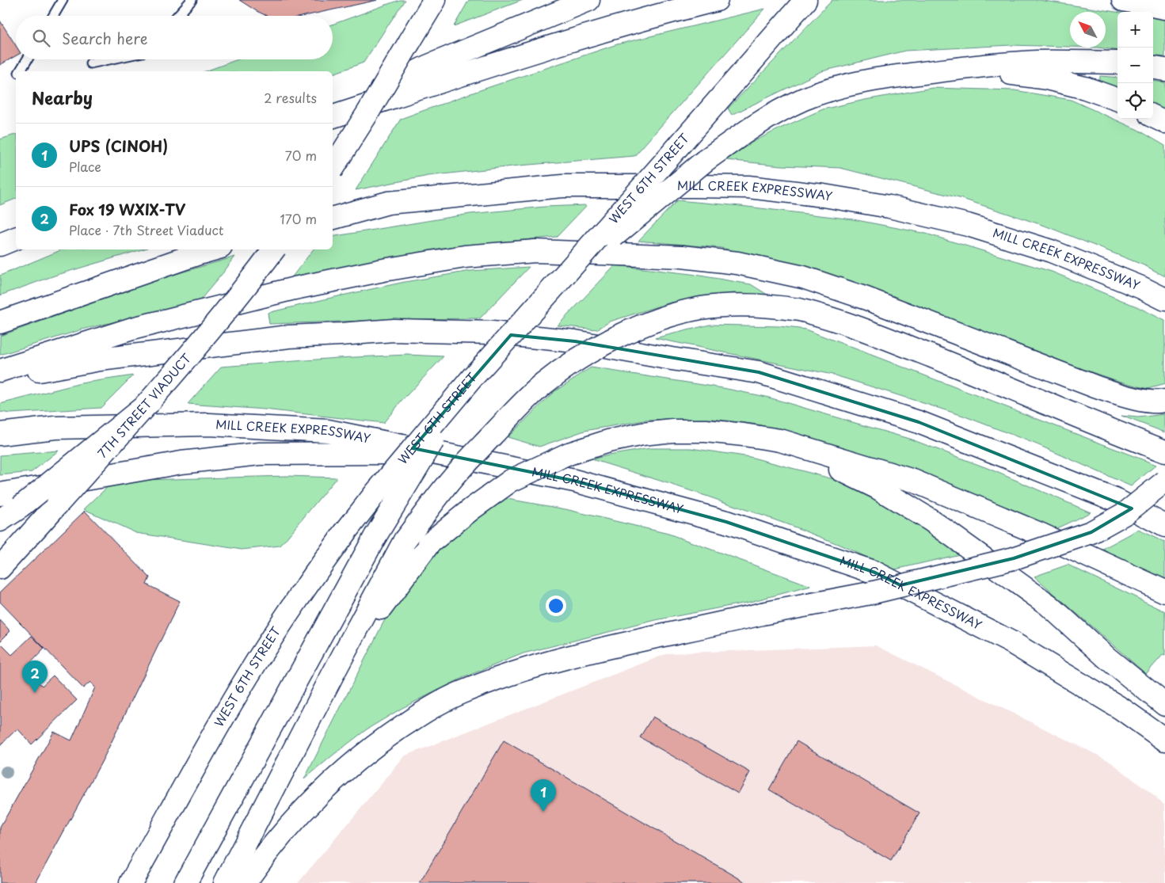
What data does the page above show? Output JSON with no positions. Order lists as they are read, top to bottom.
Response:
{
  "streets": {
    "main road": ["WEST 6TH STREET", "MILL CREEK EXPRESSWAY", "7TH STREET VIADUCT"]
  },
  "north": "top left",
  "page": {
    "map_buttons": ["+", "−"],
    "search": "Search here",
    "heading": ["Nearby", "2 results"],
    "list": [
      {
        "mark": "1",
        "name": "UPS (CINOH)",
        "note": "Place",
        "value": "70 m"
      },
      {
        "mark": "2",
        "name": "Fox 19 WXIX-TV",
        "note": "Place · 7th Street Viaduct",
        "value": "170 m"
      }
    ],
    "pins": ["2", "1"]
  }
}
